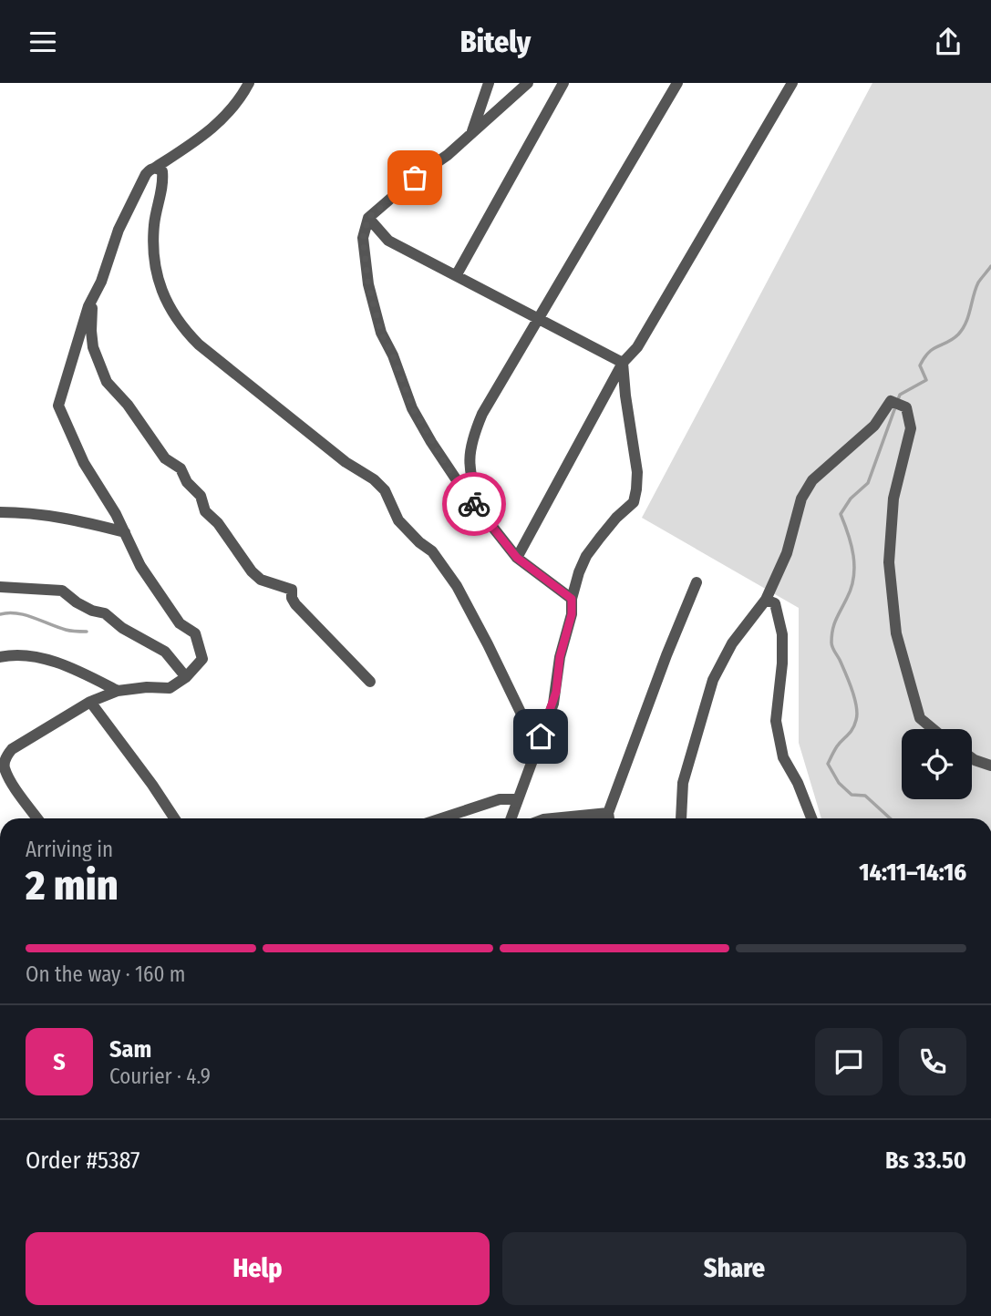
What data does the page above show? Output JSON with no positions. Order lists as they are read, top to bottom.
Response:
{
  "page": {
    "header": "Bitely",
    "heading": ["2 min", "Arriving in", "14:11–14:16"],
    "panel": [
      "Sam",
      "Courier · 4.9",
      "Order #5387",
      "Bs 33.50"
    ],
    "bar": "On the way · 160 m",
    "round": "S",
    "buttons": ["Help", "Share"]
  }
}
